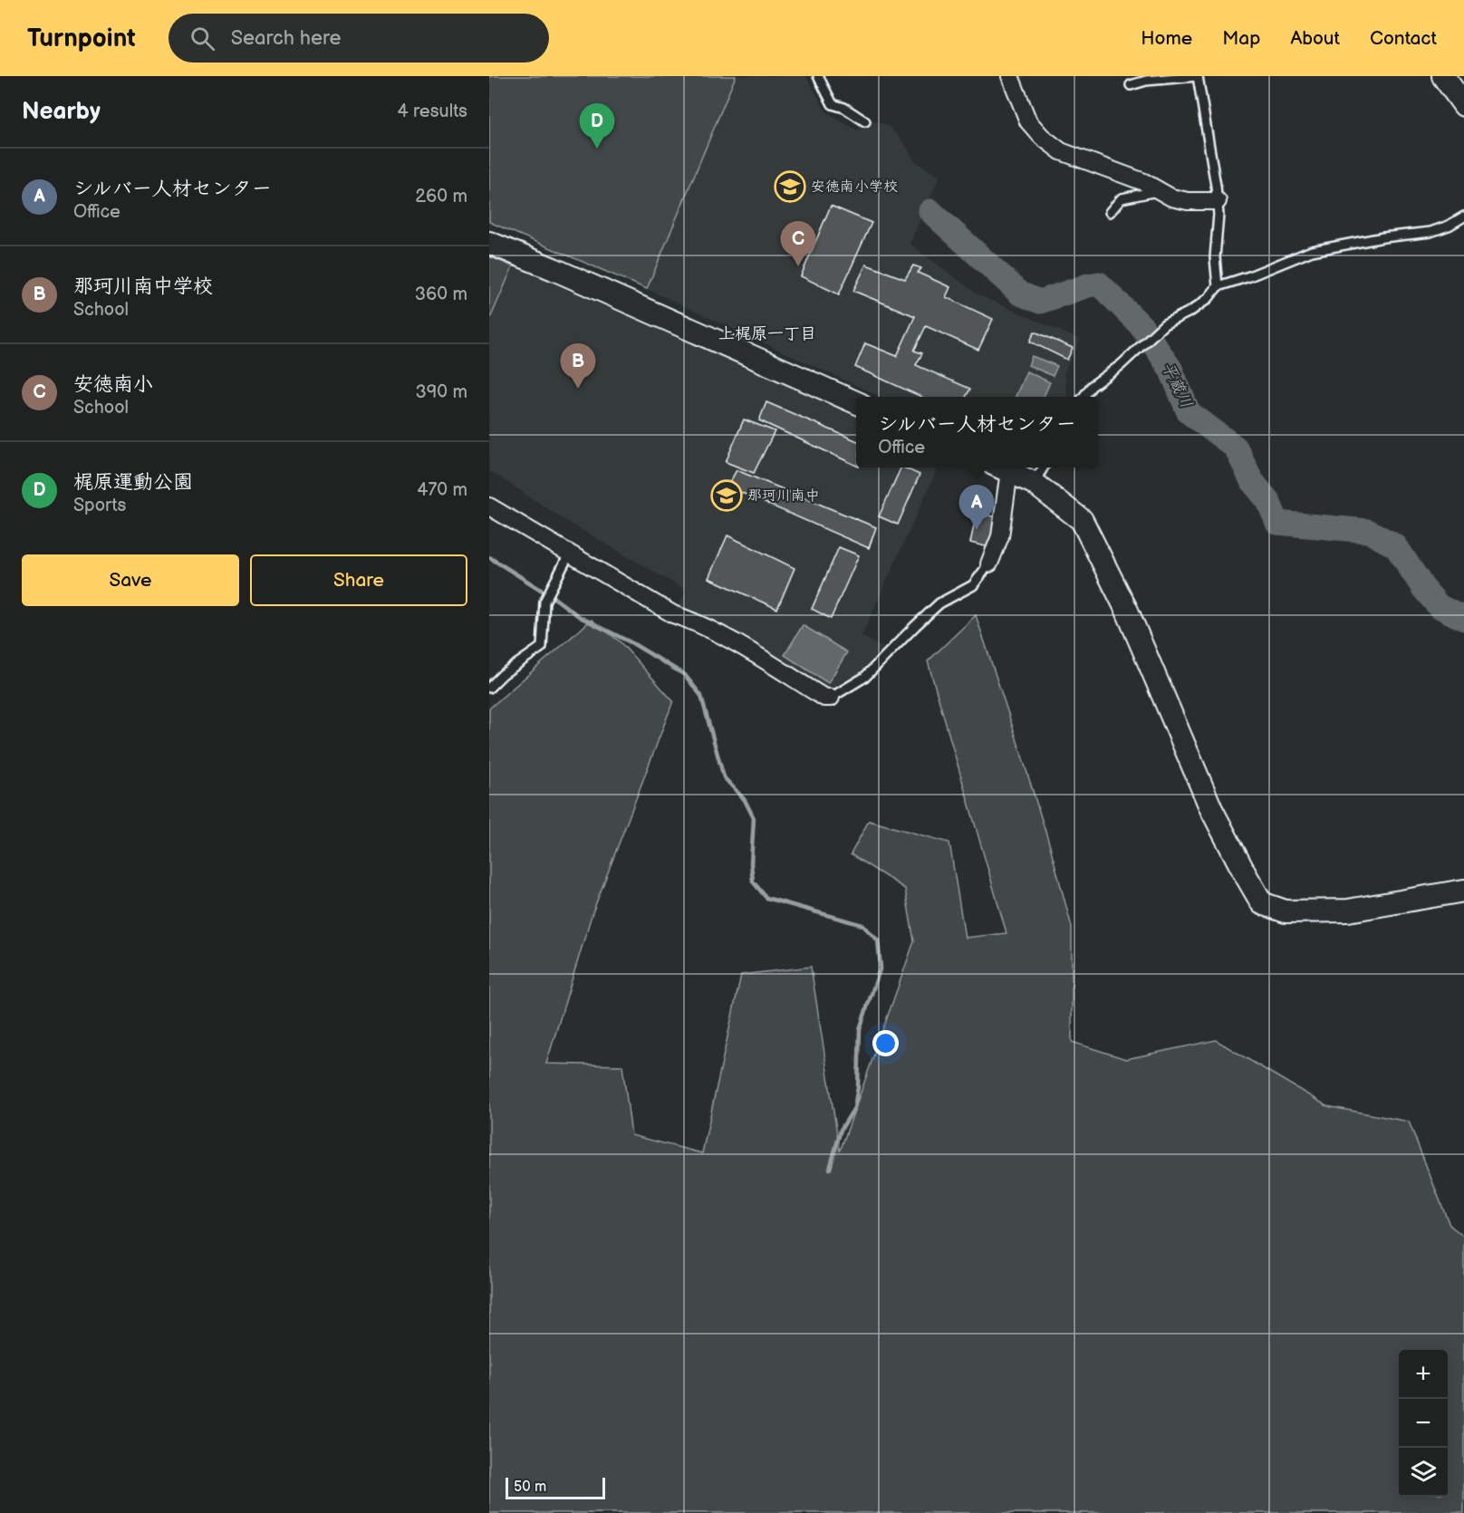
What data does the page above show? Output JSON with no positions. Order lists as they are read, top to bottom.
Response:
{
  "districts": ["上梶原一丁目"],
  "water": ["平蔵川"],
  "places": {
    "school or university": ["安徳南小学校", "那珂川南中"]
  },
  "scale_bar": "50 m",
  "page": {
    "header": "Turnpoint",
    "search": "Search here",
    "nav": [
      "Home",
      "Map",
      "About",
      "Contact"
    ],
    "heading": ["Nearby", "4 results"],
    "pins": [
      "D",
      "C",
      "B",
      "A"
    ],
    "list": [
      {
        "mark": "A",
        "name": "シルバー人材センター",
        "note": "Office",
        "value": "260 m"
      },
      {
        "mark": "B",
        "name": "那珂川南中学校",
        "note": "School",
        "value": "360 m"
      },
      {
        "mark": "C",
        "name": "安徳南小",
        "note": "School",
        "value": "390 m"
      },
      {
        "mark": "D",
        "name": "梶原運動公園",
        "note": "Sports",
        "value": "470 m"
      }
    ],
    "popup": ["シルバー人材センター", "Office"],
    "buttons": ["Save", "Share"],
    "map_buttons": ["+", "−"],
    "scale": "50 m"
  }
}
